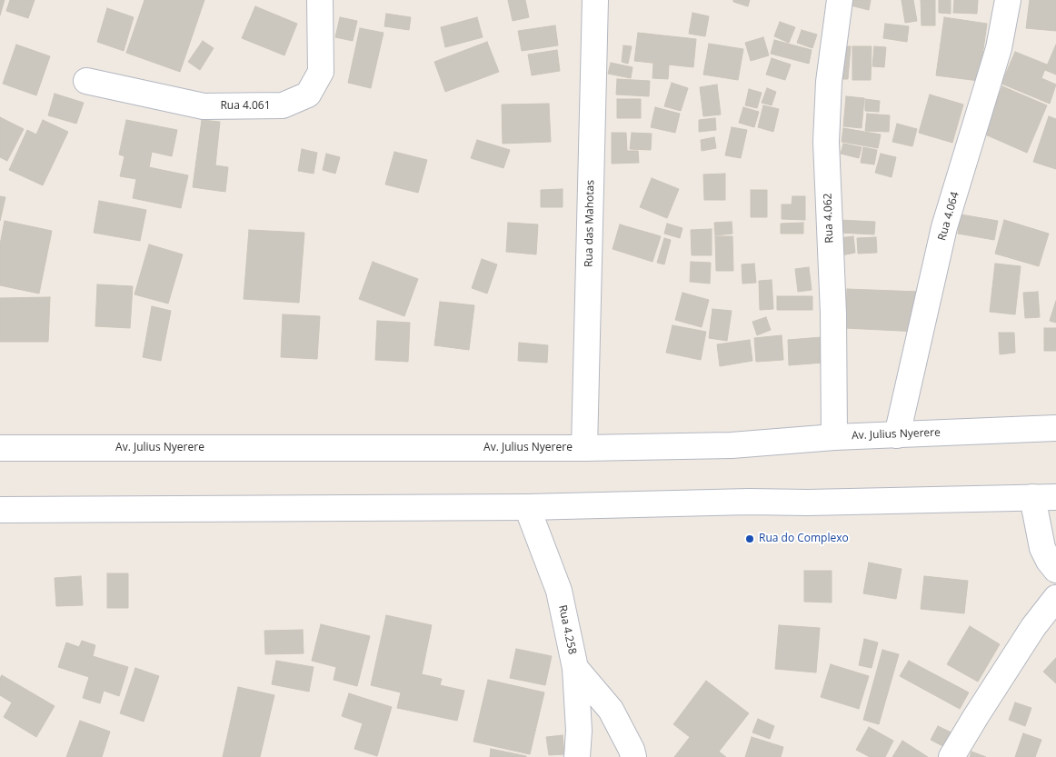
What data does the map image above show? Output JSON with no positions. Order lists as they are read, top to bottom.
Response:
{
  "streets": {
    "street": [
      "Rua 4.061",
      "Rua 4.064",
      "Rua 4.062",
      "Rua das Mahotas",
      "Av. Julius Nyerere",
      "Rua 4.258"
    ]
  },
  "crossings": [
    ["Rua 4.064", "Av. Julius Nyerere"],
    ["Rua 4.062", "Av. Julius Nyerere"],
    ["Rua das Mahotas", "Av. Julius Nyerere"]
  ],
  "places": ["Rua do Complexo"]
}
